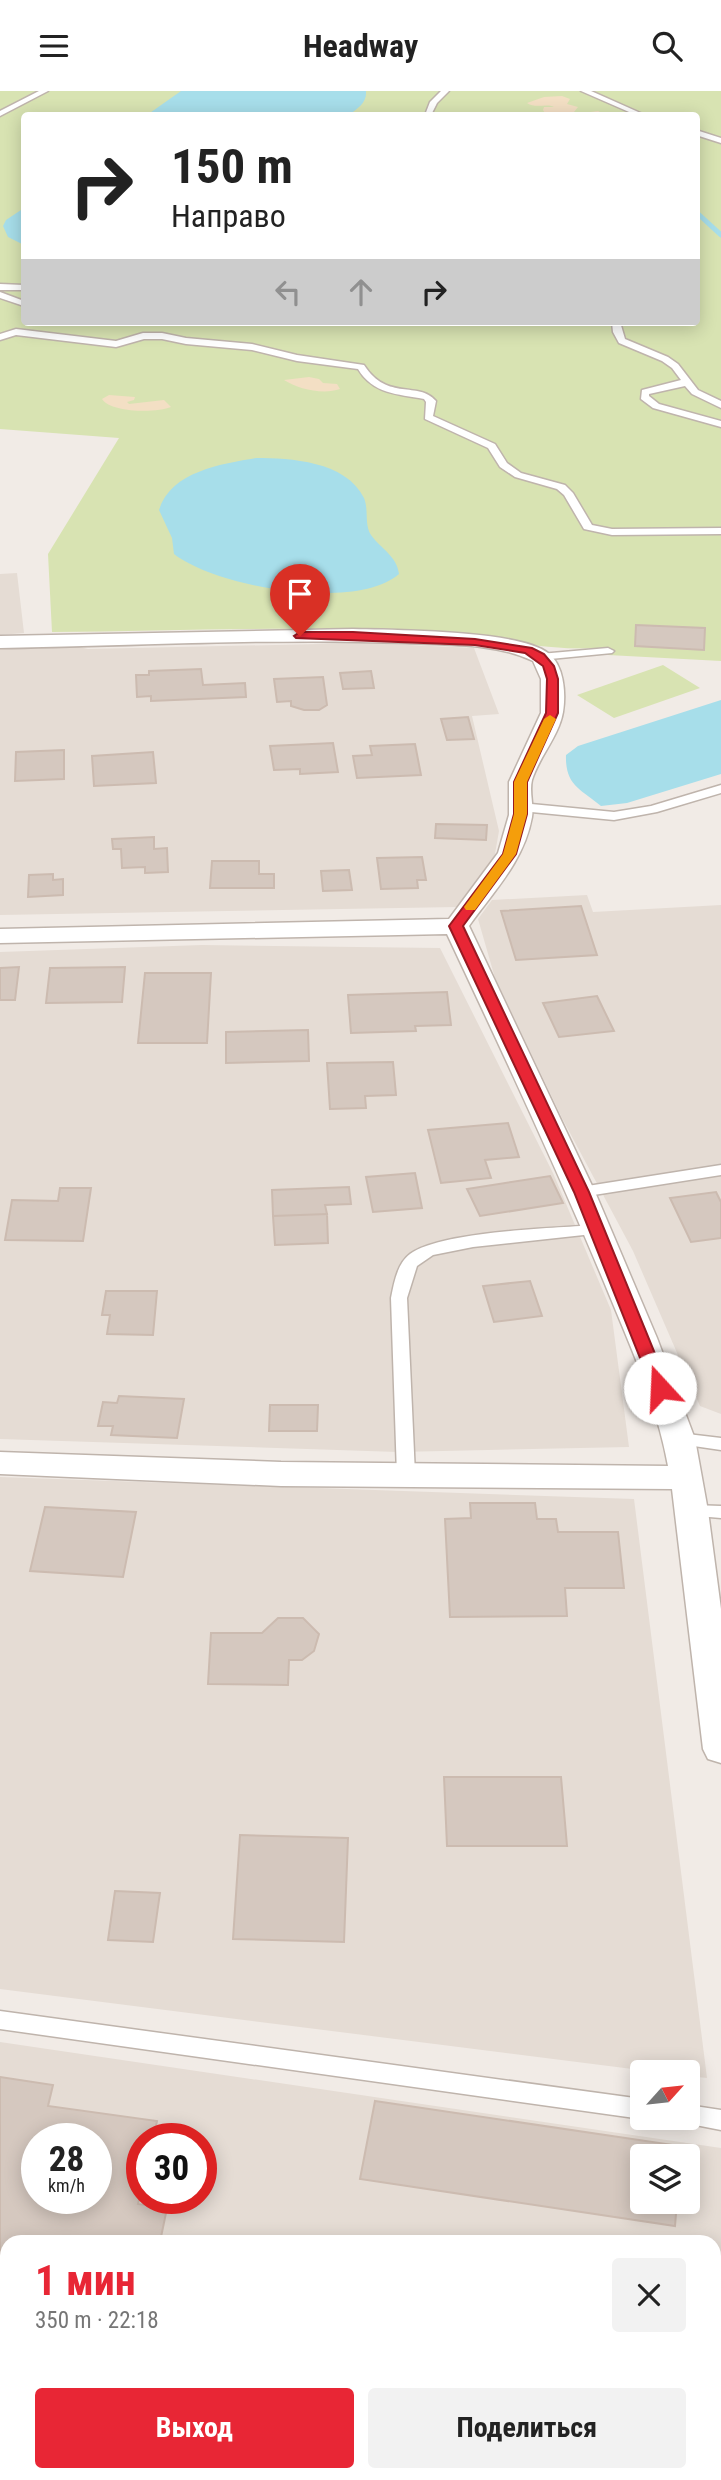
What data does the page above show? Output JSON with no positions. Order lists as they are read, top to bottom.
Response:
{
  "north": "top right",
  "page": {
    "header": "Headway",
    "turn": ["150 m", "Направо"],
    "speed": "28 km/h",
    "limit": "30",
    "heading": ["1 мин", "350 m · 22:18"],
    "buttons": ["Выход", "Поделиться"]
  }
}
